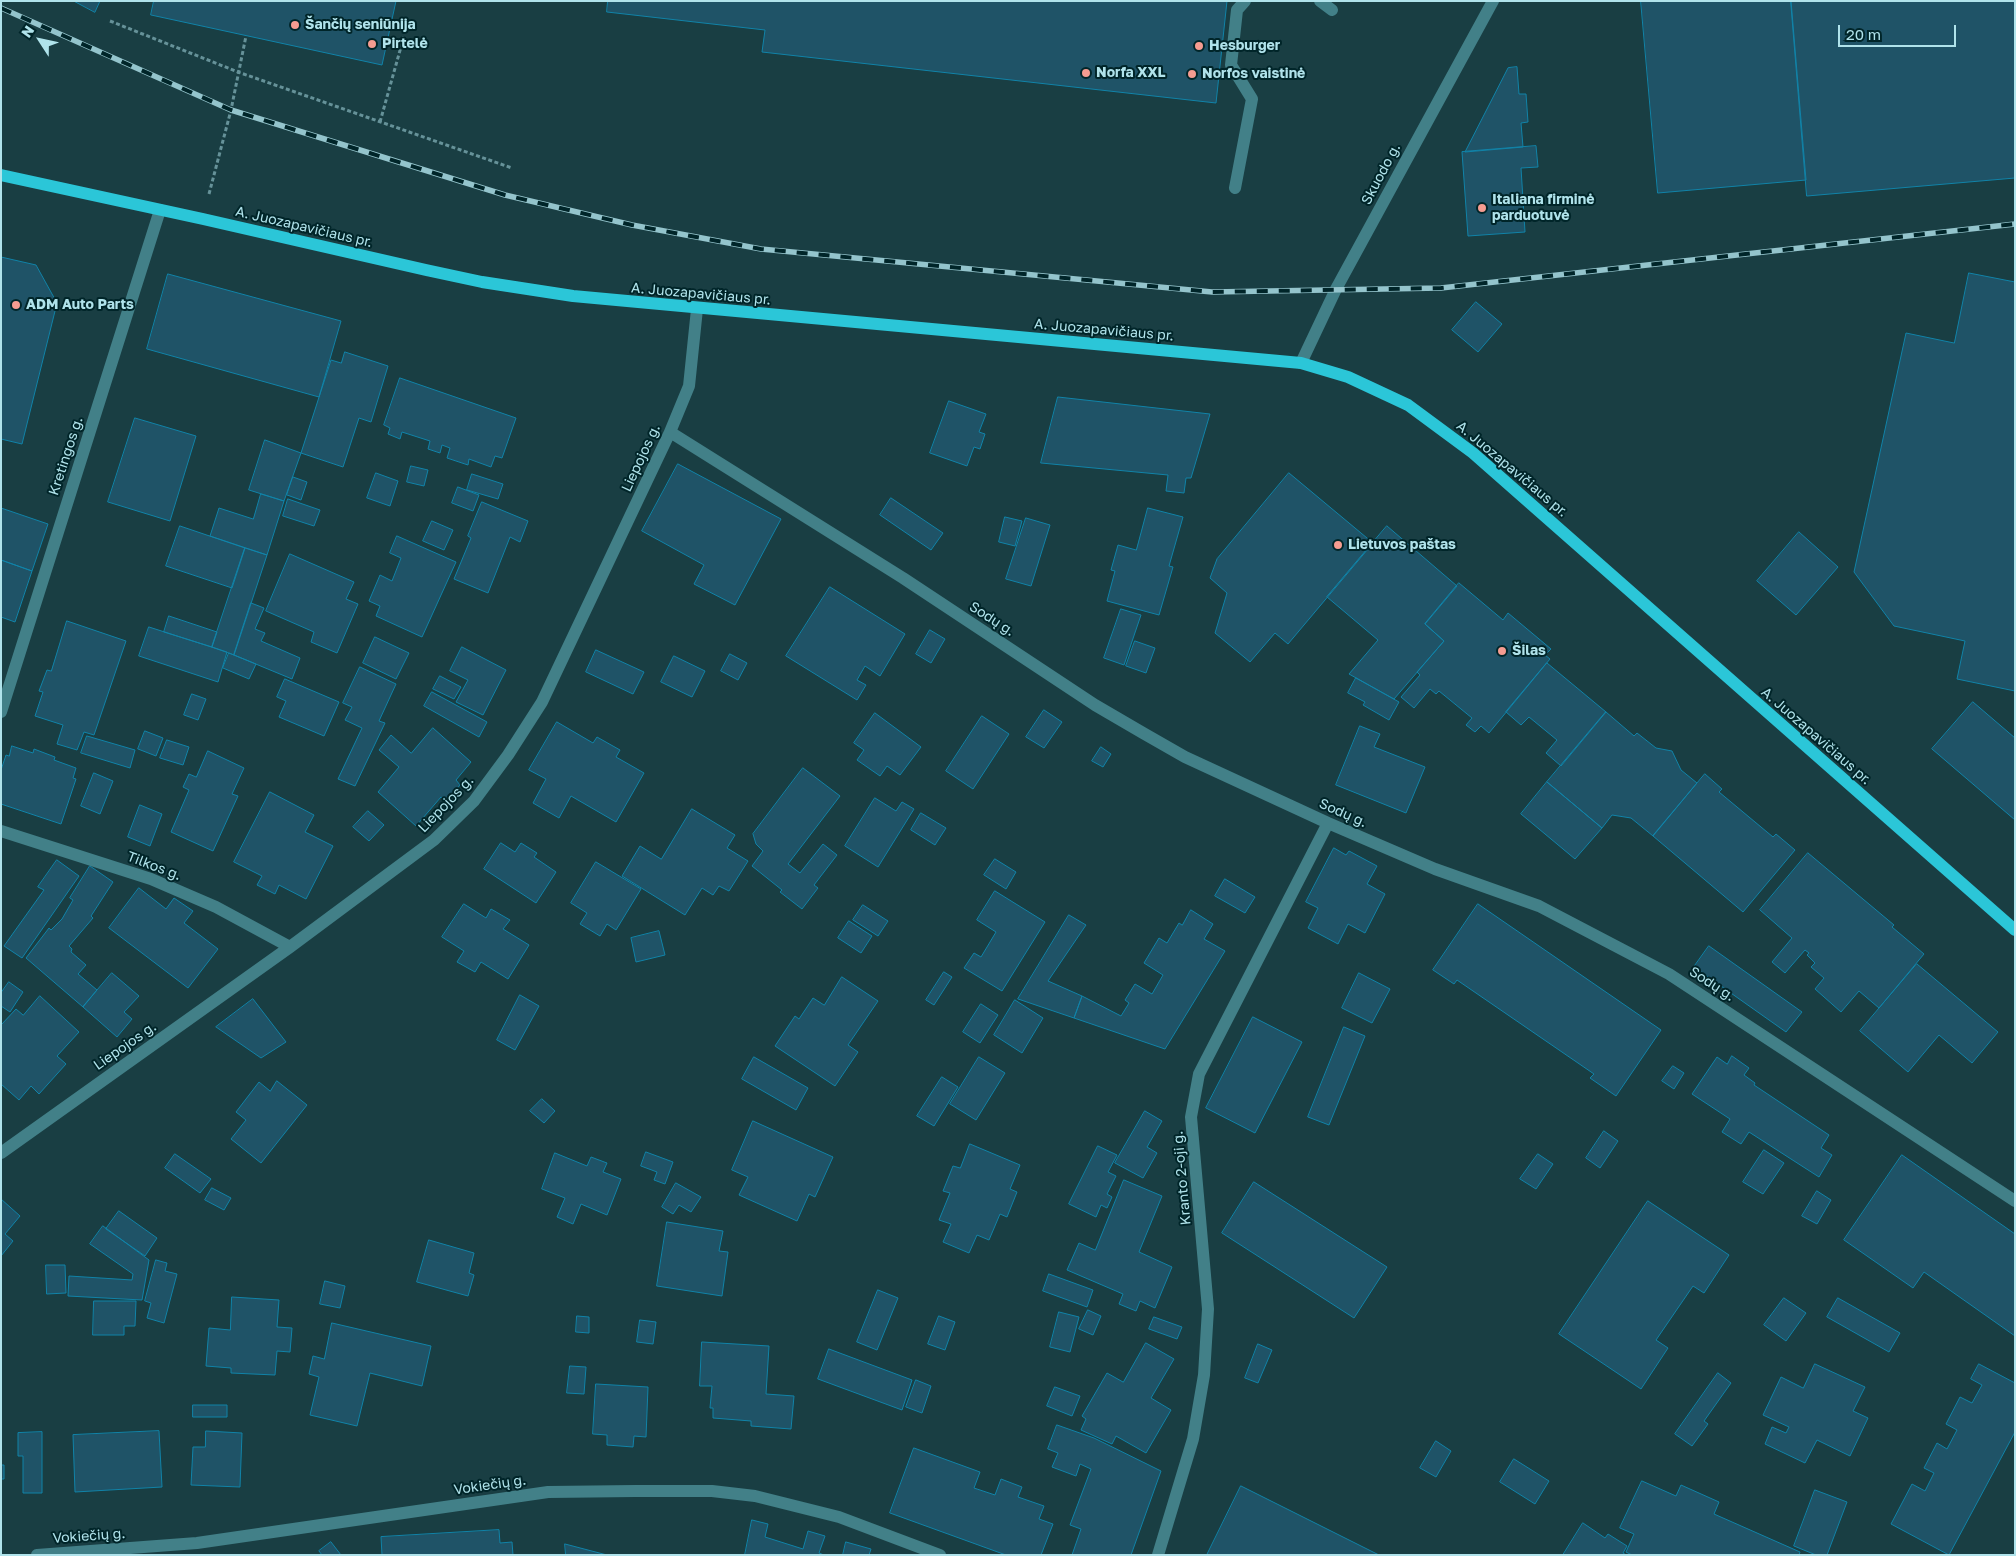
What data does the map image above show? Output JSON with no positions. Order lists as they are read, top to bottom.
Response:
{
  "streets": {
    "main road": ["A. Juozapavičiaus pr."],
    "street": [
      "Skuodo g.",
      "Kretingos g.",
      "Liepojos g.",
      "Sodų g.",
      "Tilkos g.",
      "Kranto 2-oji g.",
      "Vokiečių g."
    ]
  },
  "crossings": [
    ["Skuodo g.", "A. Juozapavičiaus pr."],
    ["A. Juozapavičiaus pr.", "Kretingos g."],
    ["A. Juozapavičiaus pr.", "Liepojos g."],
    ["Liepojos g.", "Sodų g."],
    ["Liepojos g.", "Tilkos g."],
    ["Sodų g.", "Kranto 2-oji g."]
  ],
  "places": [
    "Šančių seniūnija",
    "Pirtelė",
    "Hesburger",
    "Norfa XXL",
    "Norfos vaistinė",
    "Italiana firminė parduotuvė",
    "ADM Auto Parts",
    "Lietuvos paštas",
    "Šilas"
  ],
  "scale_bar": "20 m",
  "north": "top left"
}
